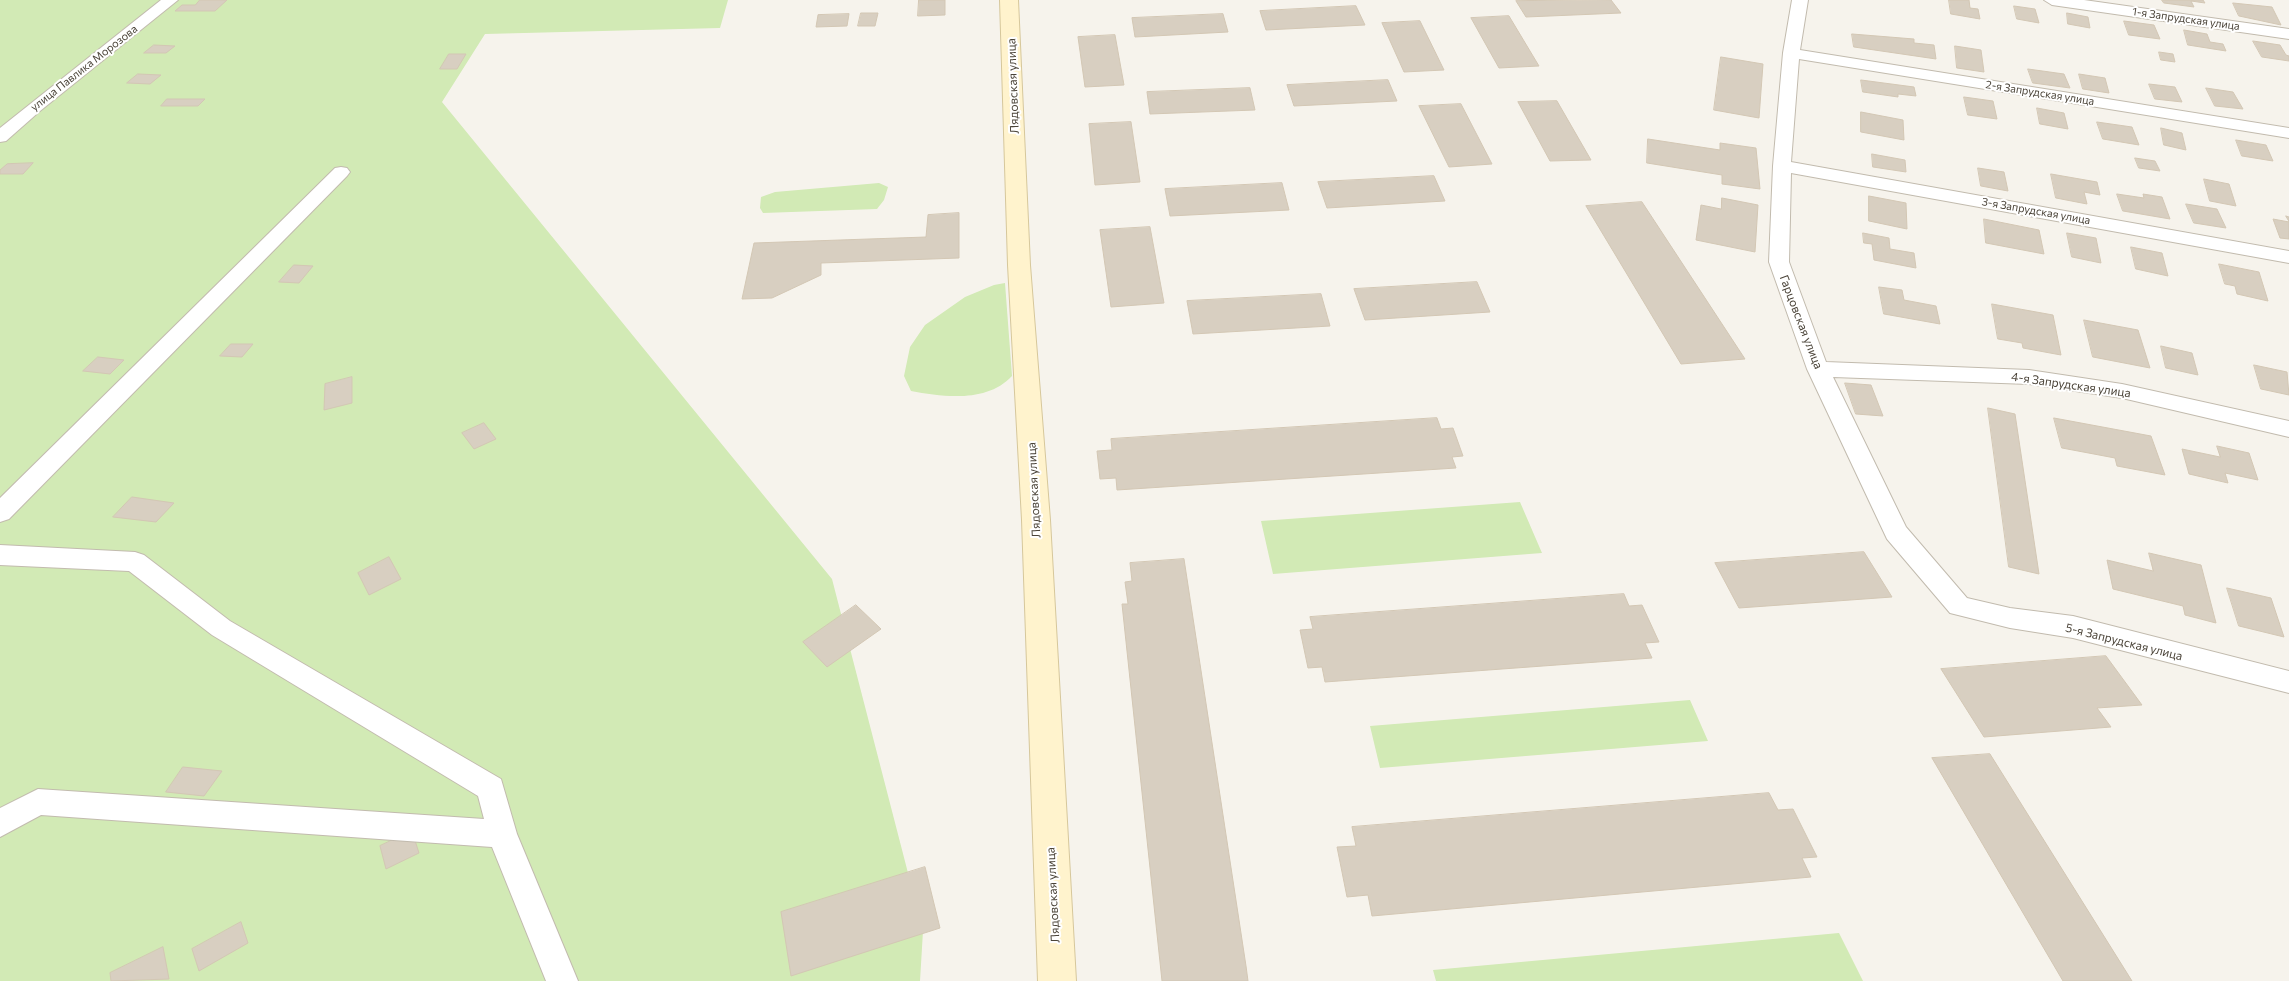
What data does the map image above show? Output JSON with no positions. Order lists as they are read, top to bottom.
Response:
{
  "streets": {
    "main road": ["Лядовская улица"],
    "street": [
      "1-я Запрудская улица",
      "улица Павлика Морозова",
      "2-я Запрудская улица",
      "3-я Запрудская улица",
      "Гарцовская улица",
      "4-я Запрудская улица",
      "5-я Запрудская улица"
    ]
  },
  "crossings": [
    ["2-я Запрудская улица", "Гарцовская улица"],
    ["3-я Запрудская улица", "Гарцовская улица"],
    ["Гарцовская улица", "4-я Запрудская улица"],
    ["Гарцовская улица", "5-я Запрудская улица"]
  ]
}
